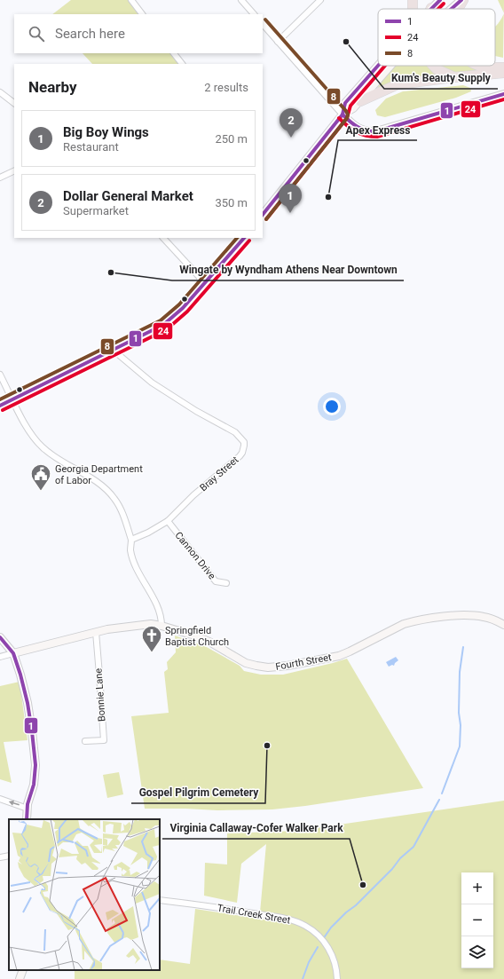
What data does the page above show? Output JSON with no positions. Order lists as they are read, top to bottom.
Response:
{
  "streets": {
    "main road": ["Fourth Street"],
    "street": [
      "Bray Street",
      "Cannon Drive",
      "Bonnie Lane",
      "Trail Creek Street"
    ]
  },
  "crossings": [
    ["Bray Street", "Cannon Drive"],
    ["Fourth Street", "Bonnie Lane"]
  ],
  "places": {
    "other": [
      "Kum's Beauty Supply",
      "Apex Express",
      "Wingate by Wyndham Athens Near Downtown",
      "Gospel Pilgrim Cemetery",
      "Virginia Callaway-Cofer Walker Park"
    ],
    "public building": ["Georgia Department of Labor"],
    "church": ["Springfield Baptist Church"]
  },
  "lines": ["transit line 1", "transit line 24", "transit line 8"],
  "legend": ["1", "24", "8"],
  "page": {
    "search": "Search here",
    "heading": ["Nearby", "2 results"],
    "pins": ["2", "1"],
    "list": [
      {
        "mark": "1",
        "name": "Big Boy Wings",
        "note": "Restaurant",
        "value": "250 m"
      },
      {
        "mark": "2",
        "name": "Dollar General Market",
        "note": "Supermarket",
        "value": "350 m"
      }
    ],
    "map_buttons": ["+", "−"]
  }
}
